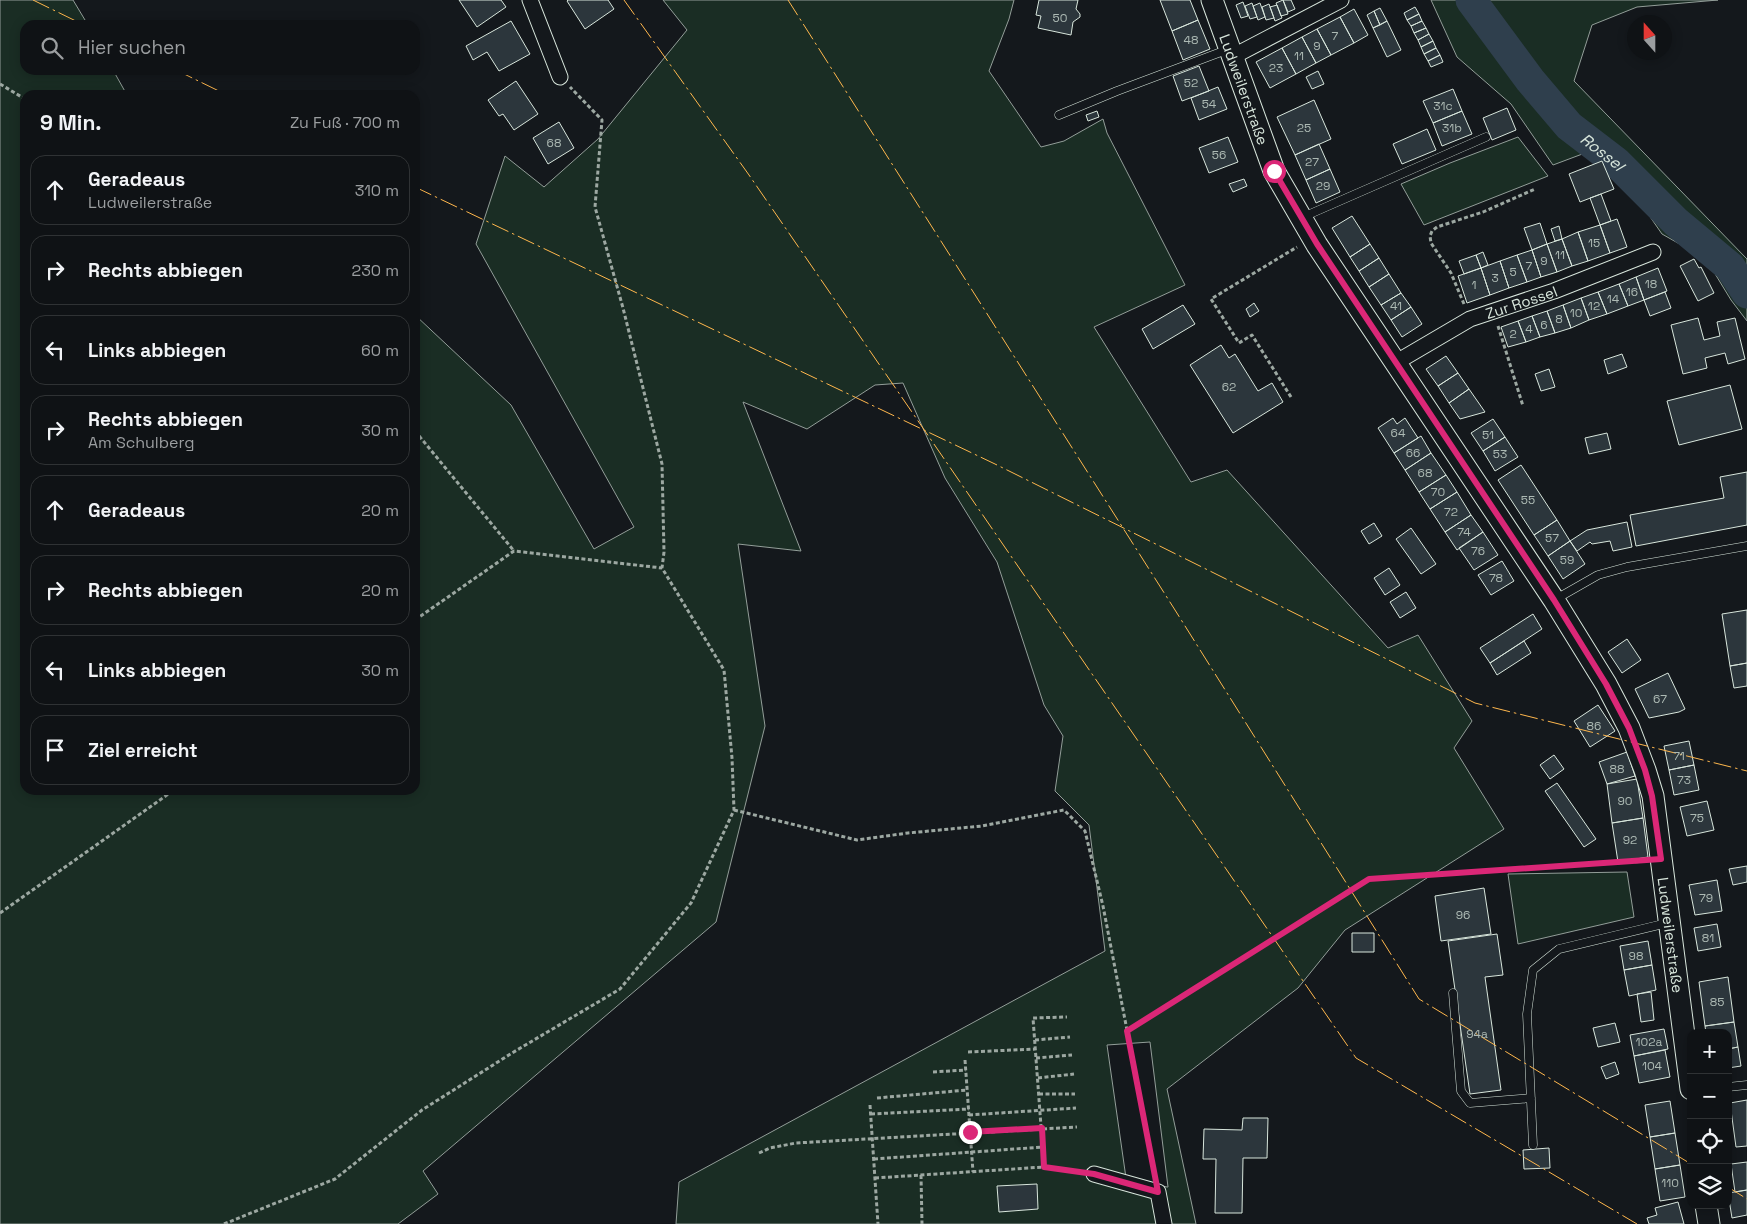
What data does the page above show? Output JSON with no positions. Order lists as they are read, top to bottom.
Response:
{
  "streets": {
    "main road": ["Ludweilerstraße"],
    "street": ["Zur Rossel"]
  },
  "crossings": [
    ["Ludweilerstraße", "Zur Rossel"]
  ],
  "water": ["Rossel"],
  "house_numbers": [
    "50",
    "7",
    "48",
    "9",
    "11",
    "23",
    "52",
    "54",
    "31c",
    "25",
    "31b",
    "68",
    "56",
    "27",
    "29",
    "15",
    "11",
    "9",
    "7",
    "5",
    "3",
    "18",
    "1",
    "16",
    "14",
    "41",
    "12",
    "10",
    "8",
    "6",
    "4",
    "2",
    "62",
    "64",
    "51",
    "66",
    "53",
    "68",
    "70",
    "55",
    "72",
    "74",
    "57",
    "76",
    "59",
    "78",
    "67",
    "86",
    "71",
    "88",
    "73",
    "90",
    "75",
    "92",
    "79",
    "96",
    "81",
    "98",
    "85",
    "94a",
    "102a",
    "104",
    "110"
  ],
  "north": "top",
  "page": {
    "search": "Hier suchen",
    "heading": ["9 Min.", "Zu Fuß · 700 m"],
    "list": [
      ["Geradeaus", "Ludweilerstraße", "310 m"],
      ["Rechts abbiegen", "230 m"],
      ["Links abbiegen", "60 m"],
      ["Rechts abbiegen", "Am Schulberg", "30 m"],
      ["Geradeaus", "20 m"],
      ["Rechts abbiegen", "20 m"],
      ["Links abbiegen", "30 m"],
      "Ziel erreicht"
    ],
    "map_buttons": ["+", "−"]
  }
}
